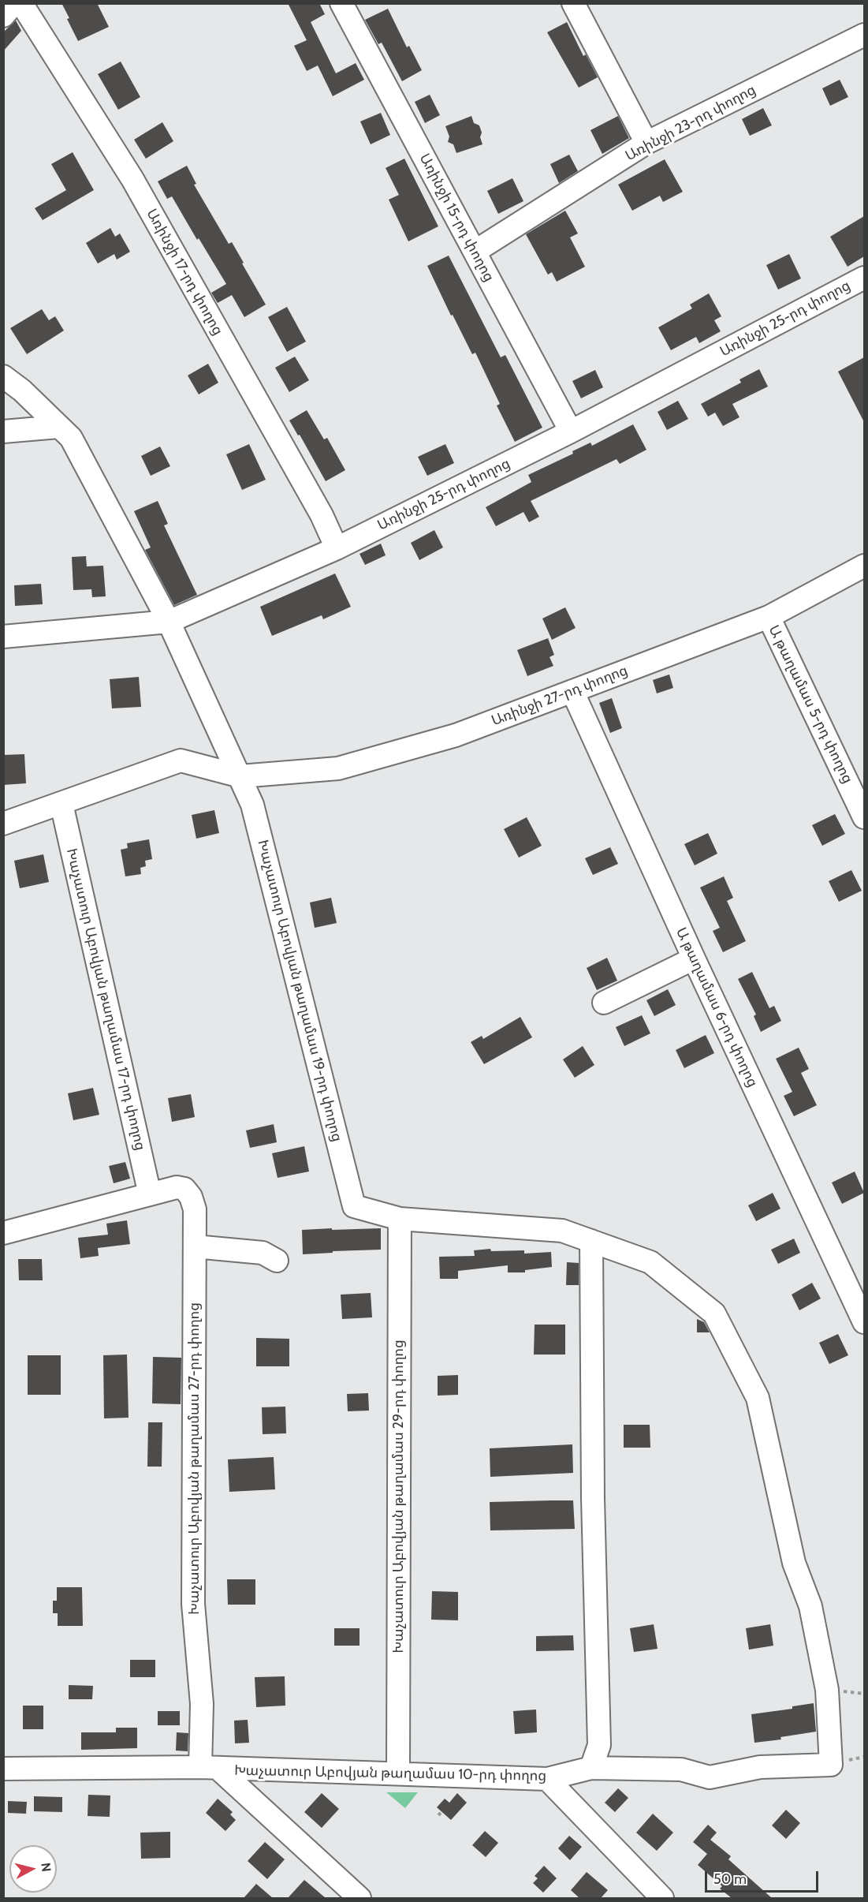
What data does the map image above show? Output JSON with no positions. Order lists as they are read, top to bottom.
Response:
{
  "streets": {
    "street": [
      "Առինջի 23-րդ փողոց",
      "Առինջի 15-րդ փողոց",
      "Առինջի 17-րդ փողոց",
      "Առինջի 25-րդ փողոց",
      "Առինջի 27-րդ փողոց",
      "Ա թաղամաս 5-րդ փողոց",
      "Խաչատուր Աբովյան թաղամաս 19-րդ փողոց",
      "Խաչատուր Աբովյան թաղամաս 17-րդ փողոց",
      "Ա թաղամաս 6-րդ փողոց",
      "Խաչատուր Աբովյան թաղամաս 27-րդ փողոց",
      "Խաչատուր Աբովյան թաղամաս 29-րդ փողոց",
      "Խաչատուր Աբովյան թաղամաս 10-րդ փողոց"
    ]
  },
  "crossings": [
    ["Առինջի 23-րդ փողոց", "Առինջի 15-րդ փողոց"],
    ["Առինջի 15-րդ փողոց", "Առինջի 25-րդ փողոց"],
    ["Առինջի 17-րդ փողոց", "Առինջի 25-րդ փողոց"],
    ["Առինջի 27-րդ փողոց", "Ա թաղամաս 5-րդ փողոց"],
    ["Առինջի 27-րդ փողոց", "Խաչատուր Աբովյան թաղամաս 19-րդ փողոց"],
    ["Առինջի 27-րդ փողոց", "Խաչատուր Աբովյան թաղամաս 17-րդ փողոց"],
    ["Առինջի 27-րդ փողոց", "Ա թաղամաս 6-րդ փողոց"],
    ["Խաչատուր Աբովյան թաղամաս 19-րդ փողոց", "Խաչատուր Աբովյան թաղամաս 29-րդ փողոց"],
    ["Խաչատուր Աբովյան թաղամաս 17-րդ փողոց", "Խաչատուր Աբովյան թաղամաս 27-րդ փողոց"],
    ["Խաչատուր Աբովյան թաղամաս 27-րդ փողոց", "Խաչատուր Աբովյան թաղամաս 10-րդ փողոց"],
    ["Խաչատուր Աբովյան թաղամաս 29-րդ փողոց", "Խաչատուր Աբովյան թաղամաս 10-րդ փողոց"]
  ],
  "scale_bar": "50 m",
  "north": "right"
}
